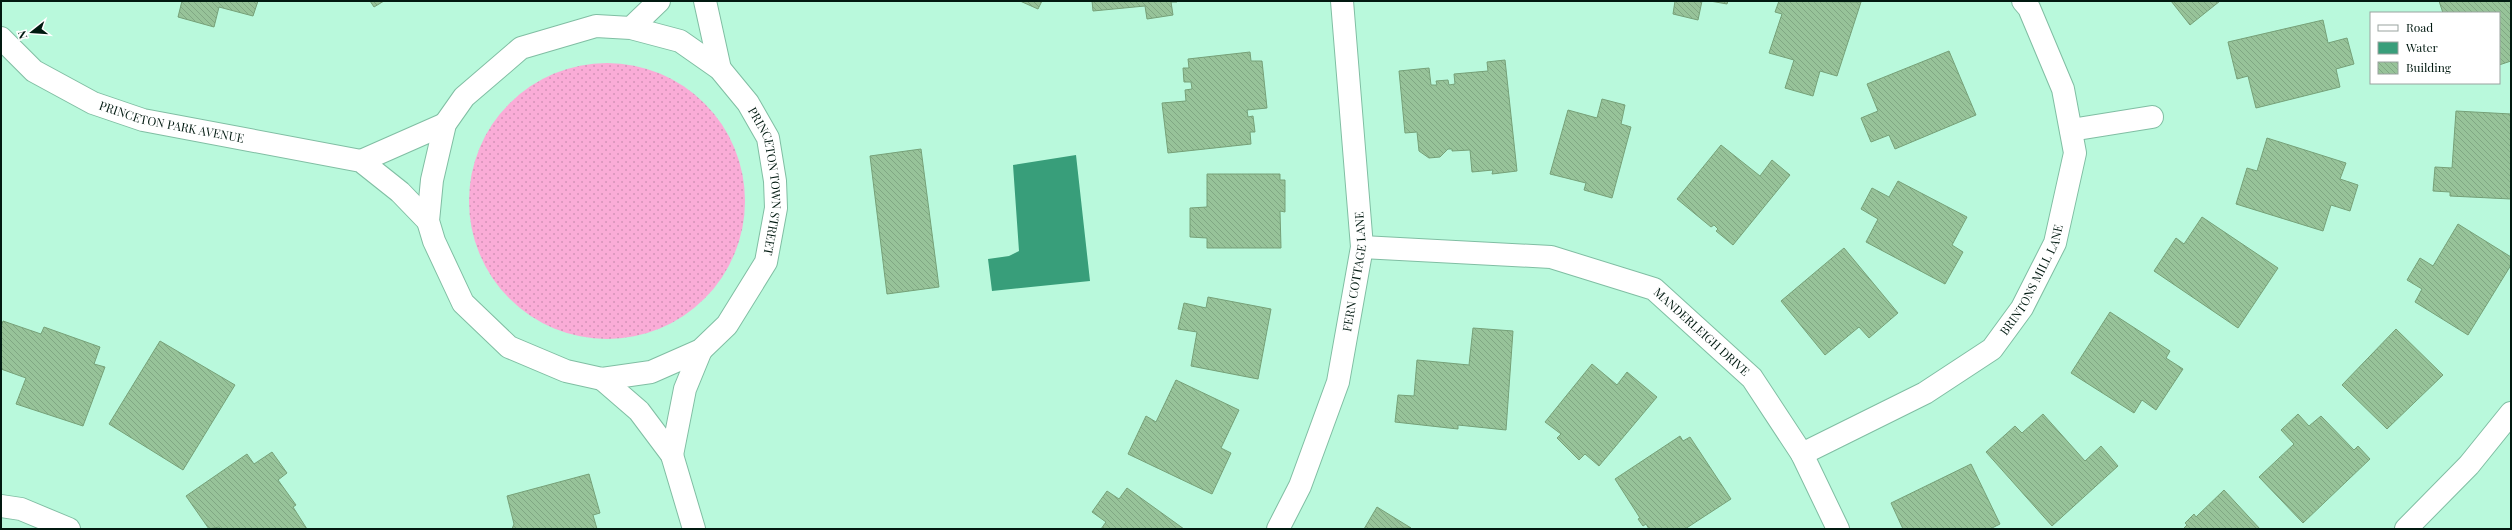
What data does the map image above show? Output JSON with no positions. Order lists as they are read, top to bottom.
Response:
{
  "streets": {
    "street": [
      "PRINCETON PARK AVENUE",
      "PRINCETON TOWN STREET",
      "FERN COTTAGE LANE",
      "BRINTONS MILL LANE",
      "MANDERLEIGH DRIVE"
    ]
  },
  "crossings": [
    ["PRINCETON PARK AVENUE", "PRINCETON TOWN STREET"],
    ["FERN COTTAGE LANE", "MANDERLEIGH DRIVE"],
    ["BRINTONS MILL LANE", "MANDERLEIGH DRIVE"]
  ],
  "legend": ["Road", "Water", "Building"],
  "north": "left"
}
